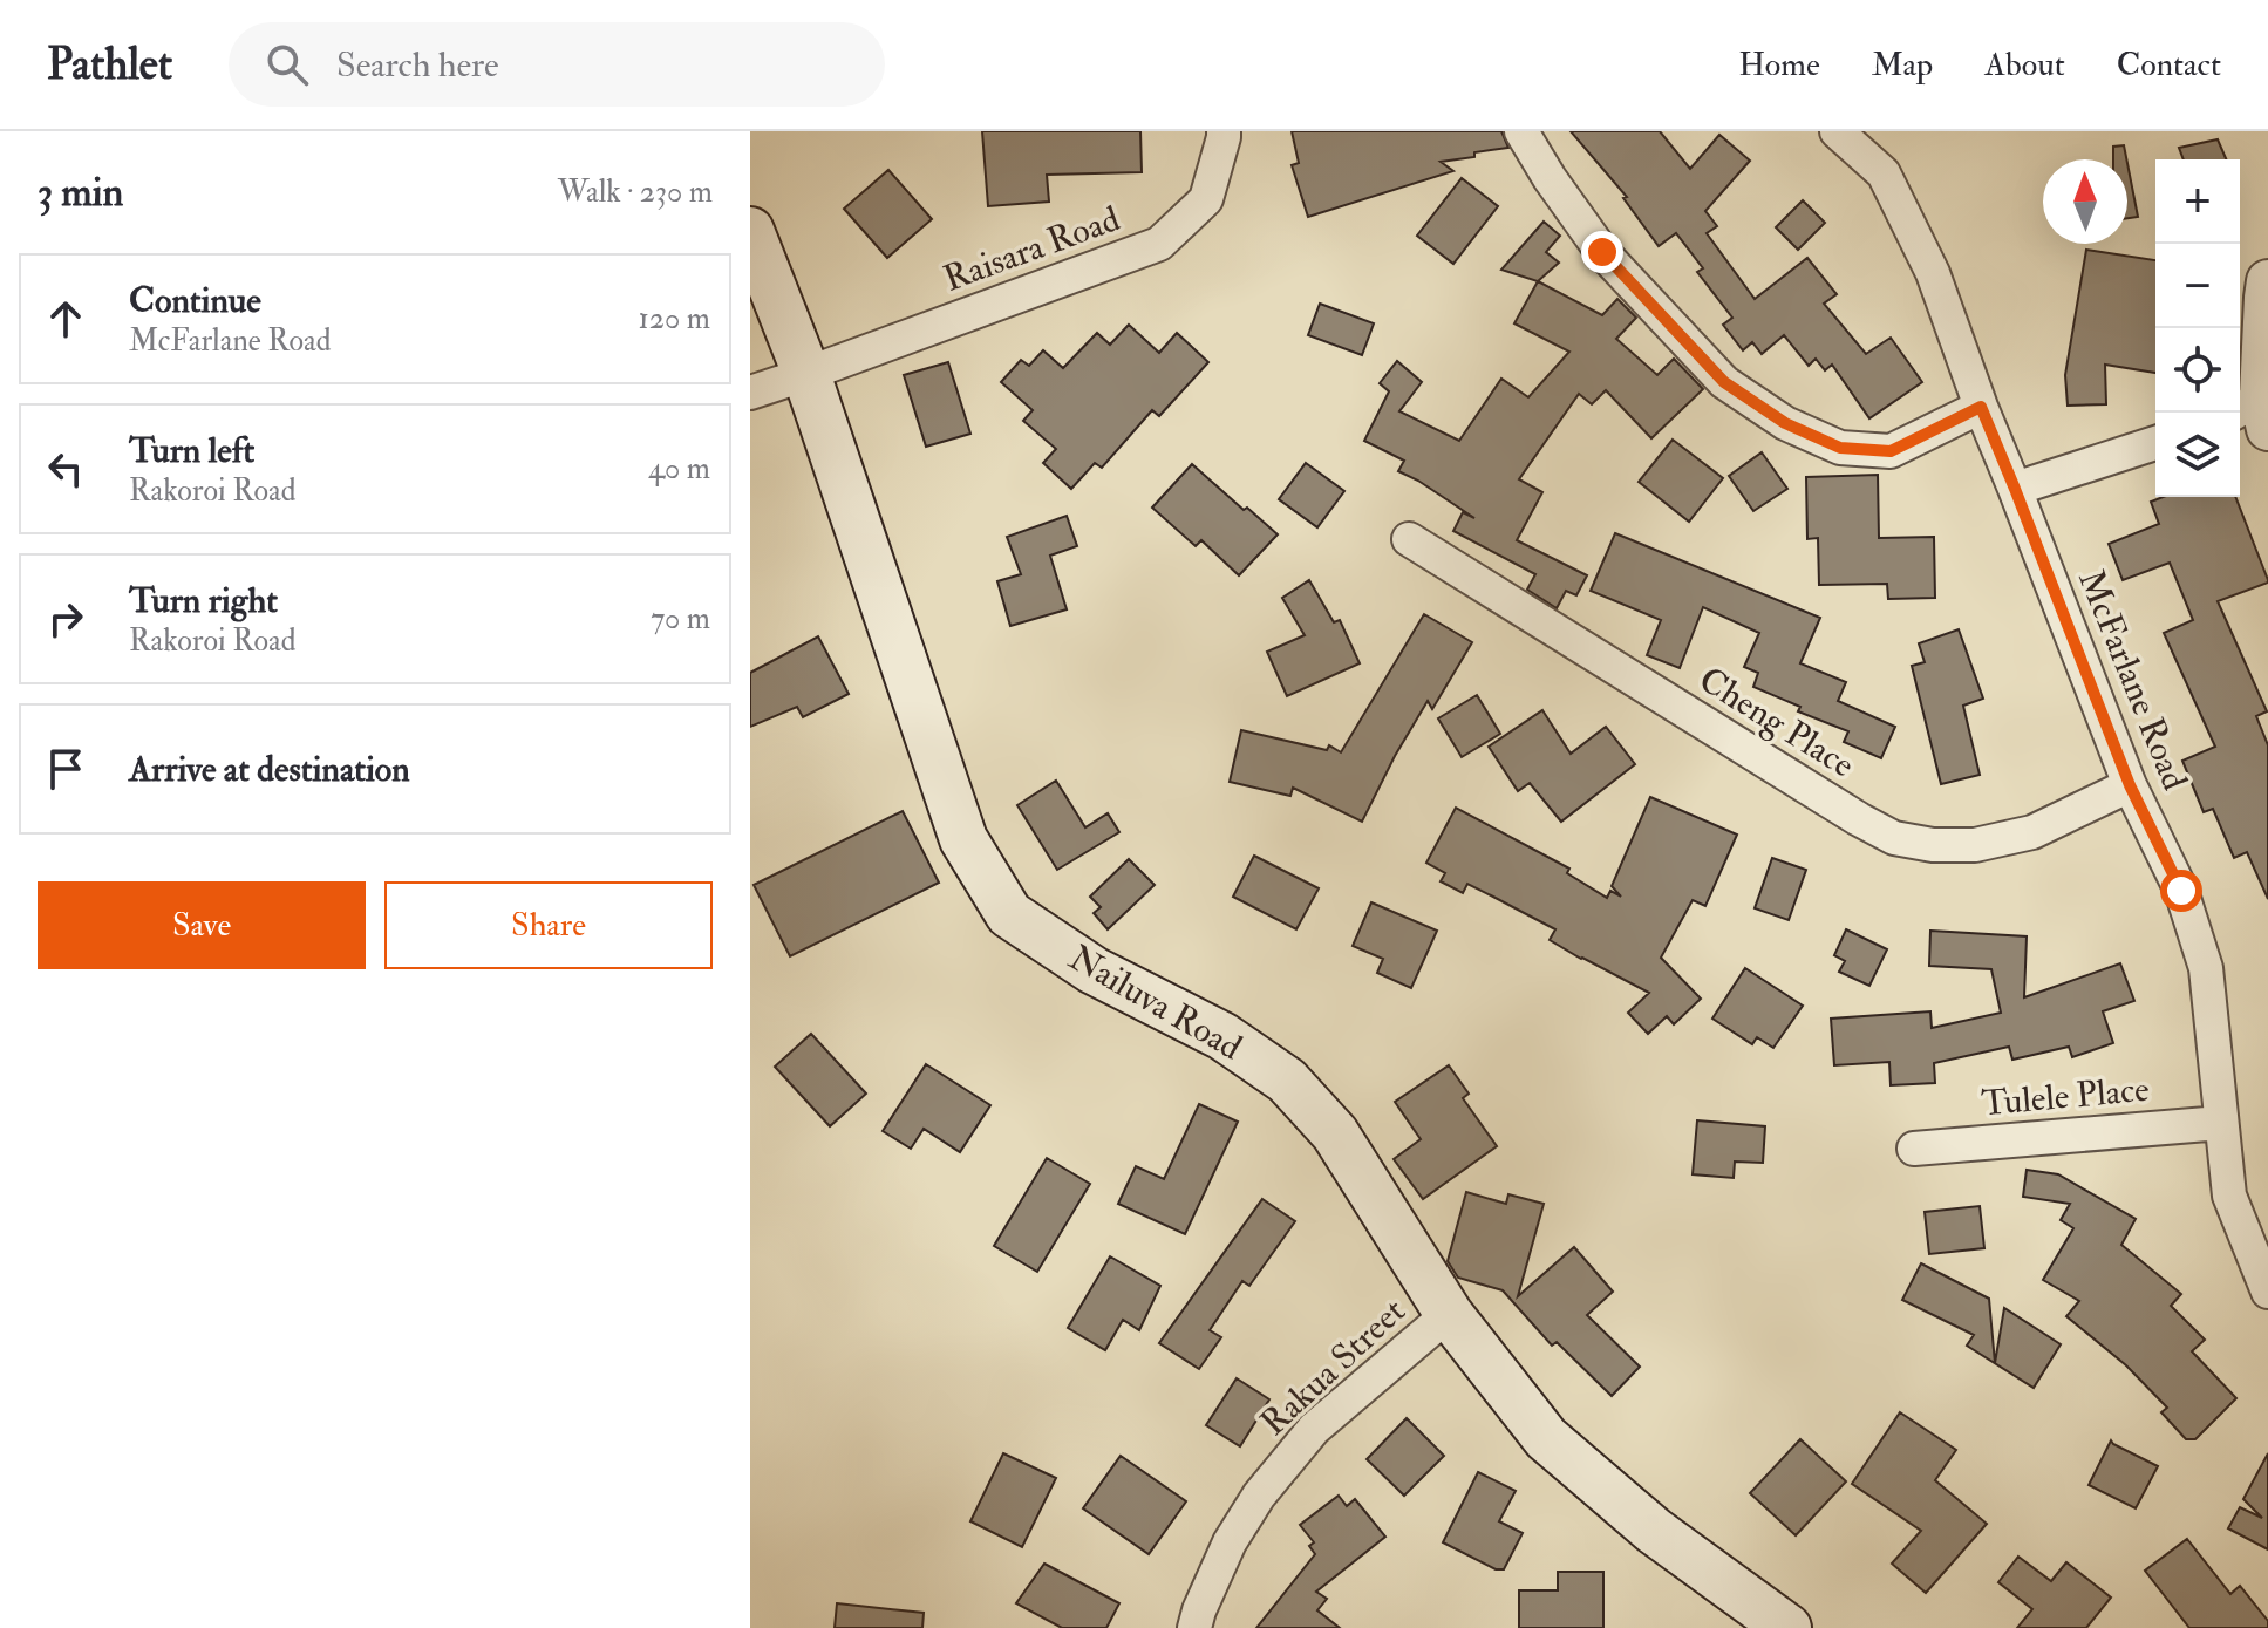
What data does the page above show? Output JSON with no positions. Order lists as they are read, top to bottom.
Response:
{
  "streets": {
    "main road": ["Nailuva Road"],
    "street": [
      "Raisara Road",
      "McFarlane Road",
      "Cheng Place",
      "Tulele Place",
      "Rakua Street"
    ]
  },
  "crossings": [
    ["Raisara Road", "Nailuva Road"],
    ["McFarlane Road", "Cheng Place"],
    ["McFarlane Road", "Tulele Place"],
    ["Nailuva Road", "Rakua Street"]
  ],
  "north": "top",
  "page": {
    "header": "Pathlet",
    "search": "Search here",
    "nav": [
      "Home",
      "Map",
      "About",
      "Contact"
    ],
    "heading": ["3 min", "Walk · 230 m"],
    "map_buttons": ["+", "−"],
    "list": [
      ["Continue", "McFarlane Road", "120 m"],
      ["Turn left", "Rakoroi Road", "40 m"],
      ["Turn right", "Rakoroi Road", "70 m"],
      "Arrive at destination"
    ],
    "buttons": ["Save", "Share"]
  }
}
